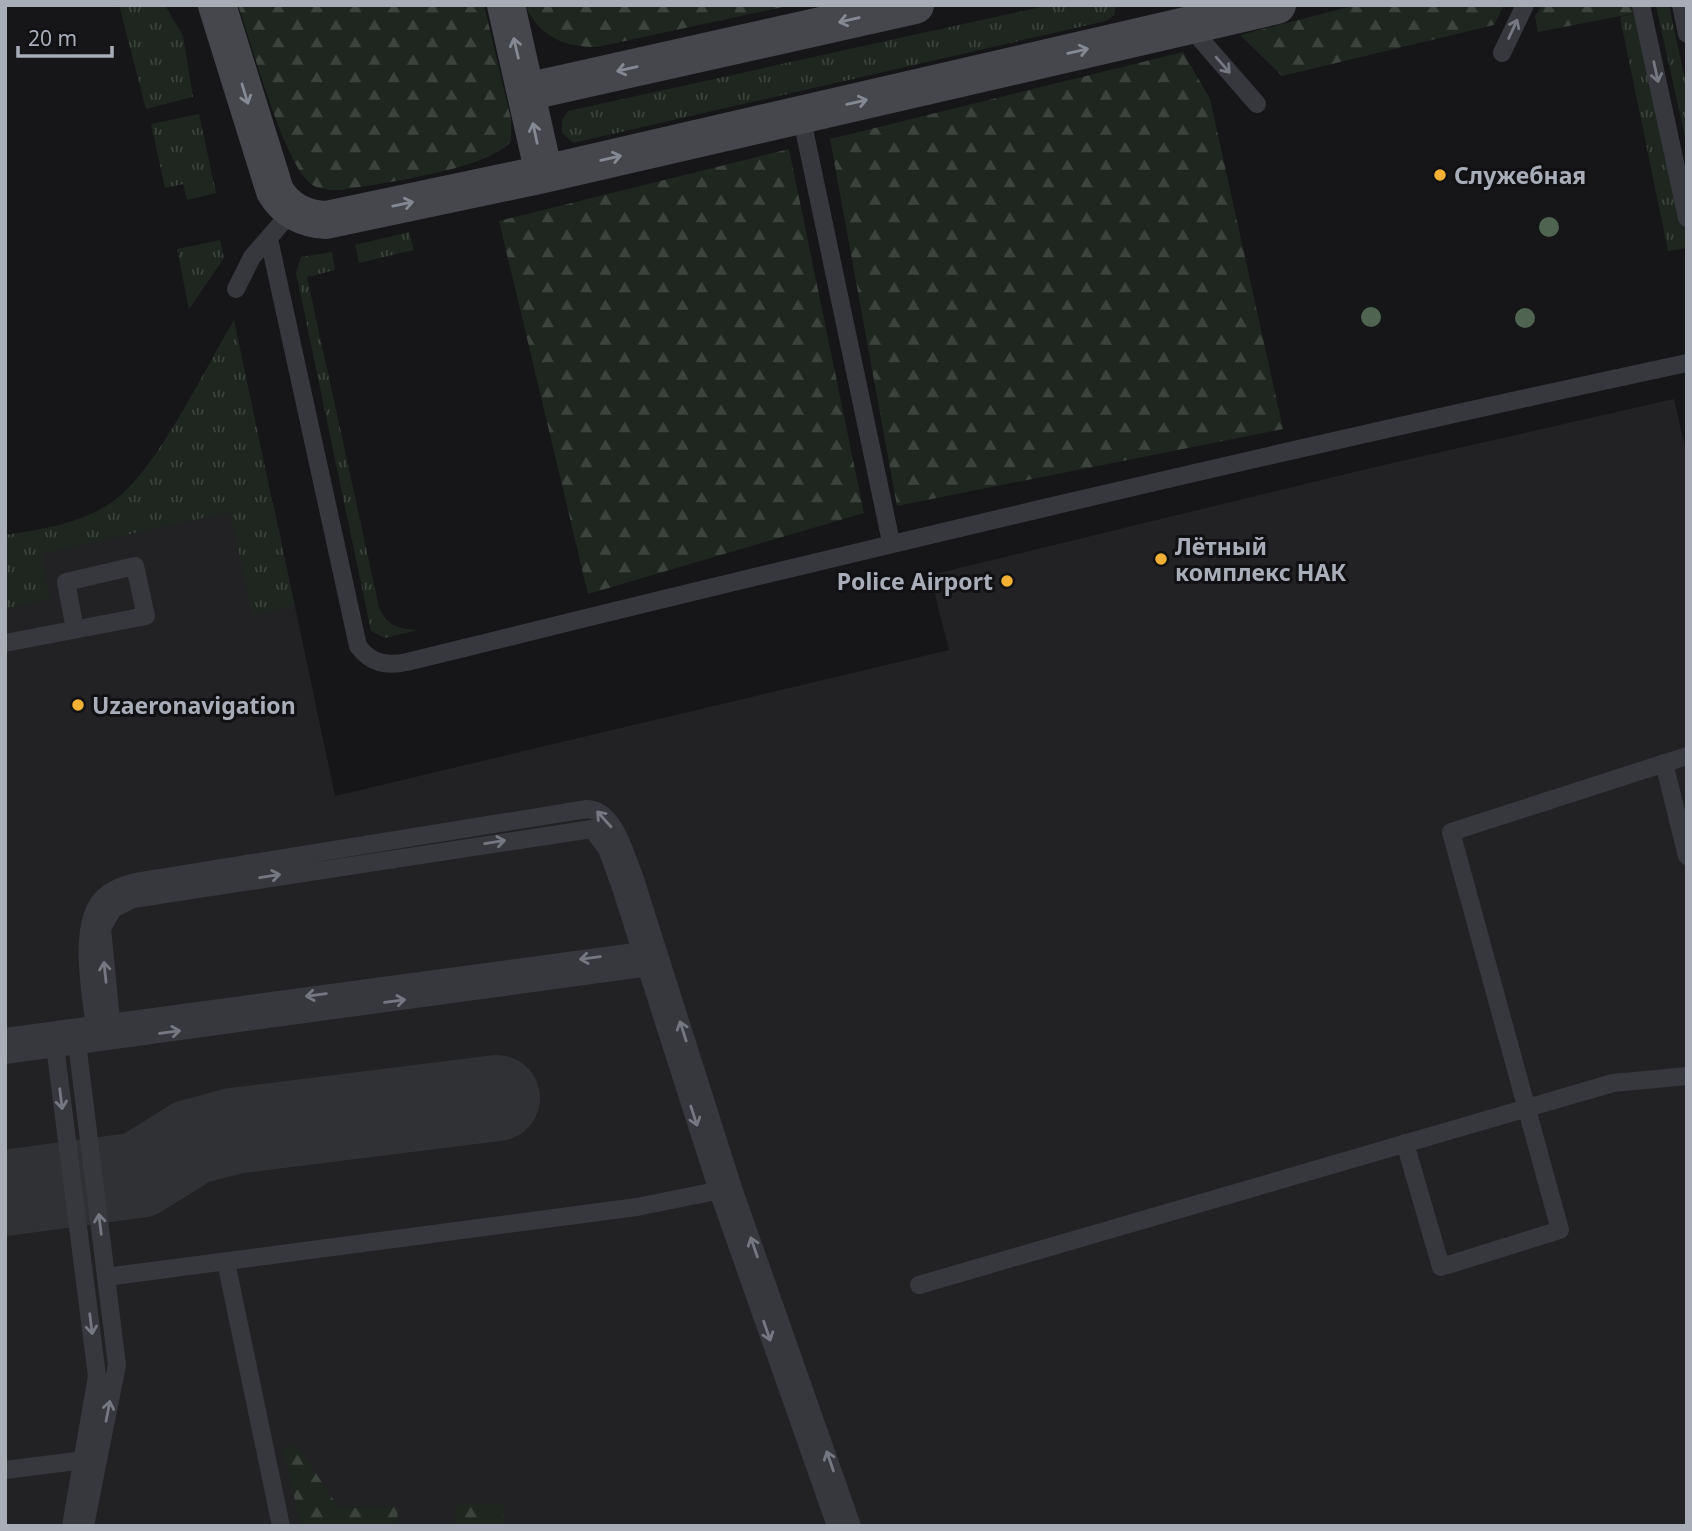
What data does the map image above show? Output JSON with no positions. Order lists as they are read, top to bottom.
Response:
{
  "places": [
    "Служебная",
    "Лётный комплекс НАК",
    "Police Airport",
    "Uzaeronavigation"
  ],
  "scale_bar": "20 m"
}
